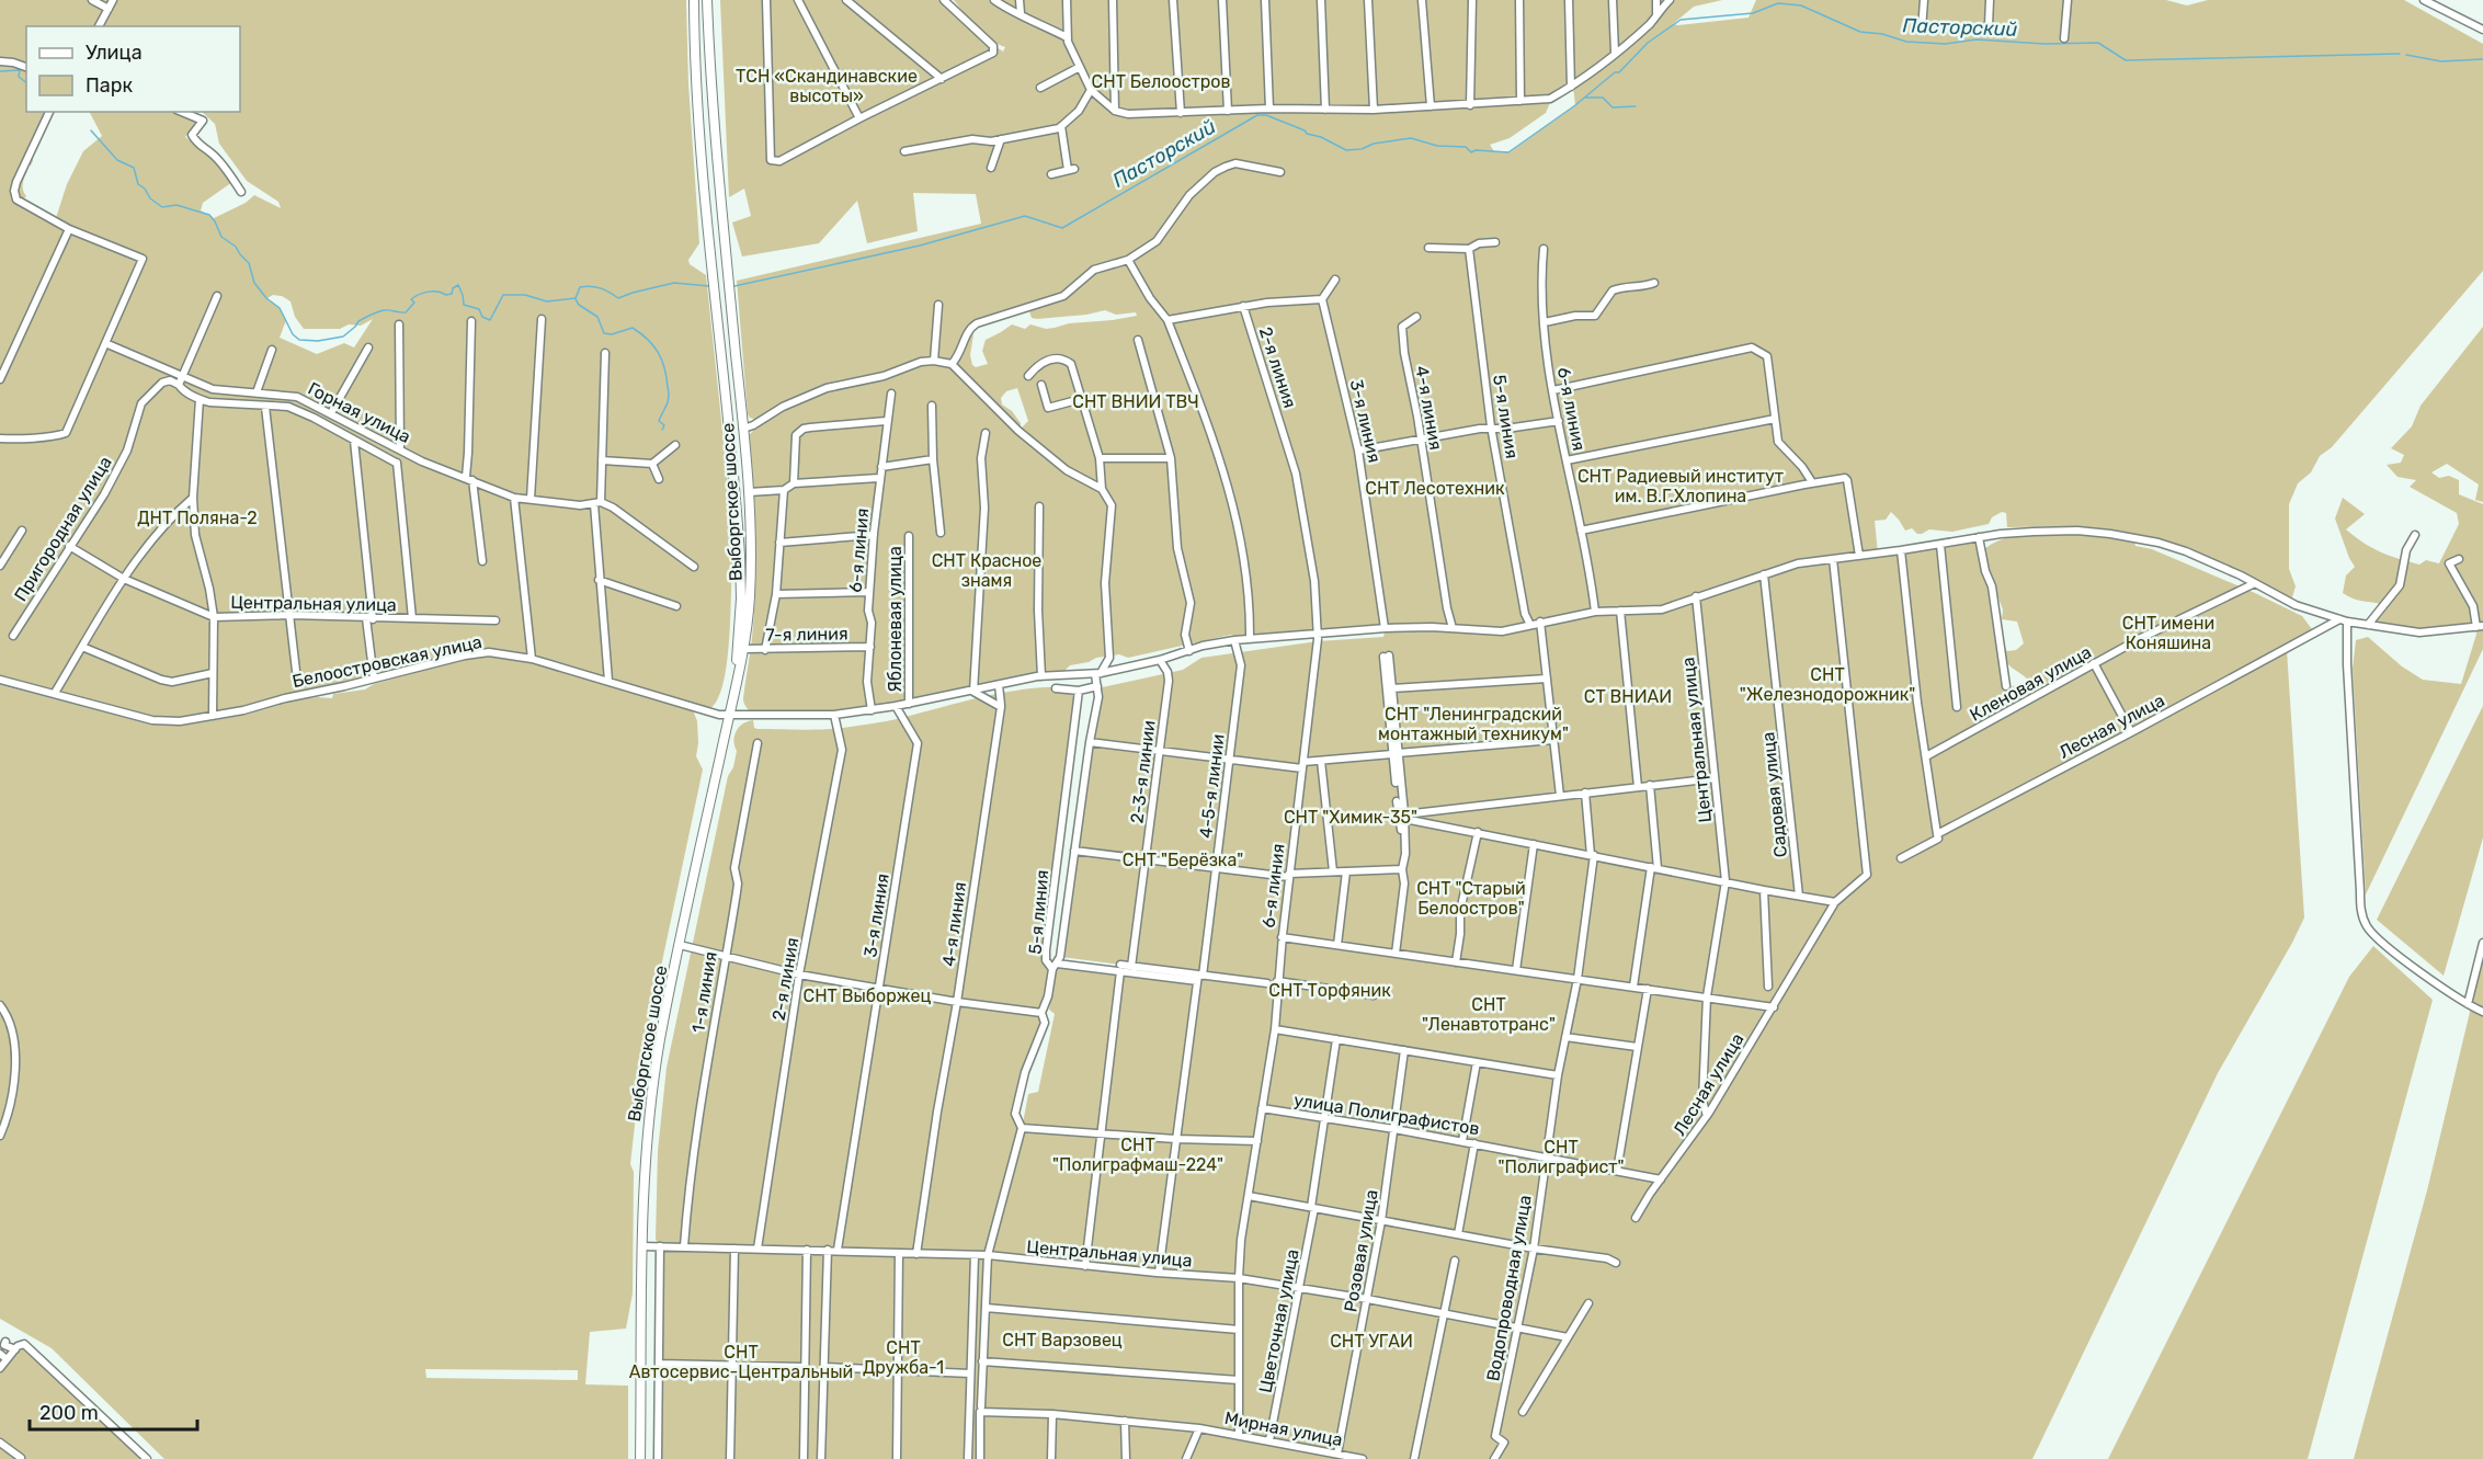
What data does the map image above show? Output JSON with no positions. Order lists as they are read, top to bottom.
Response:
{
  "streets": {
    "main road": ["Выборгское шоссе"],
    "street": [
      "2-я линия",
      "4-я линия",
      "6-я линия",
      "Горная улица",
      "5-я линия",
      "3-я линия",
      "Пригородная улица",
      "Центральная улица",
      "Яблоневая улица",
      "7-я линия",
      "Белоостровская улица",
      "Кленовая улица",
      "Лесная улица",
      "2-3-я линии",
      "4-5-я линии",
      "Садовая улица",
      "1-я линия",
      "улица Полиграфистов",
      "Розовая улица",
      "Водопроводная улица",
      "Цветочная улица",
      "Мирная улица"
    ]
  },
  "crossings": [
    ["2-я линия", "6-я линия"],
    ["2-я линия", "Центральная улица"],
    ["2-я линия", "Белоостровская улица"],
    ["4-я линия", "Центральная улица"],
    ["4-я линия", "Белоостровская улица"],
    ["6-я линия", "7-я линия"],
    ["6-я линия", "Белоостровская улица"],
    ["5-я линия", "Белоостровская улица"],
    ["3-я линия", "Центральная улица"],
    ["3-я линия", "Белоостровская улица"],
    ["Выборгское шоссе", "Центральная улица"],
    ["Выборгское шоссе", "7-я линия"],
    ["Выборгское шоссе", "Белоостровская улица"],
    ["Пригородная улица", "Центральная улица"],
    ["Центральная улица", "Белоостровская улица"],
    ["Центральная улица", "Лесная улица"],
    ["Центральная улица", "1-я линия"],
    ["Центральная улица", "Розовая улица"],
    ["Центральная улица", "Водопроводная улица"],
    ["Центральная улица", "Цветочная улица"],
    ["Яблоневая улица", "Белоостровская улица"],
    ["Белоостровская улица", "Кленовая улица"],
    ["Белоостровская улица", "Лесная улица"],
    ["Белоостровская улица", "2-3-я линии"],
    ["Белоостровская улица", "4-5-я линии"],
    ["Белоостровская улица", "Садовая улица"],
    ["Лесная улица", "улица Полиграфистов"],
    ["улица Полиграфистов", "Розовая улица"],
    ["улица Полиграфистов", "Водопроводная улица"],
    ["Розовая улица", "Мирная улица"],
    ["Цветочная улица", "Мирная улица"]
  ],
  "water": ["Пасторский"],
  "parks": [
    "ТСН «Скандинавские высоты»",
    "СНТ Белоостров",
    "СНТ ВНИИ ТВЧ",
    "СНТ Радиевый институт им. В.Г.Хлопина",
    "СНТ Лесотехник",
    "ДНТ Поляна-2",
    "СНТ Красное знамя",
    "СНТ имени Коняшина",
    "СНТ \"Железнодорожник\"",
    "СТ ВНИАИ",
    "СНТ \"Ленинградский монтажный техникум\"",
    "СНТ \"Химик-35\"",
    "СНТ \"Берёзка\"",
    "СНТ \"Старый Белоостров\"",
    "СНТ Торфяник",
    "СНТ Выборжец",
    "СНТ \"Ленавтотранс\"",
    "СНТ \"Полиграфмаш-224\"",
    "СНТ \"Полиграфист\"",
    "СНТ Варзовец",
    "СНТ УГАИ",
    "СНТ Дружба-1",
    "СНТ Автосервис-Центральный"
  ],
  "legend": ["Улица", "Парк"],
  "scale_bar": "200 m"
}
